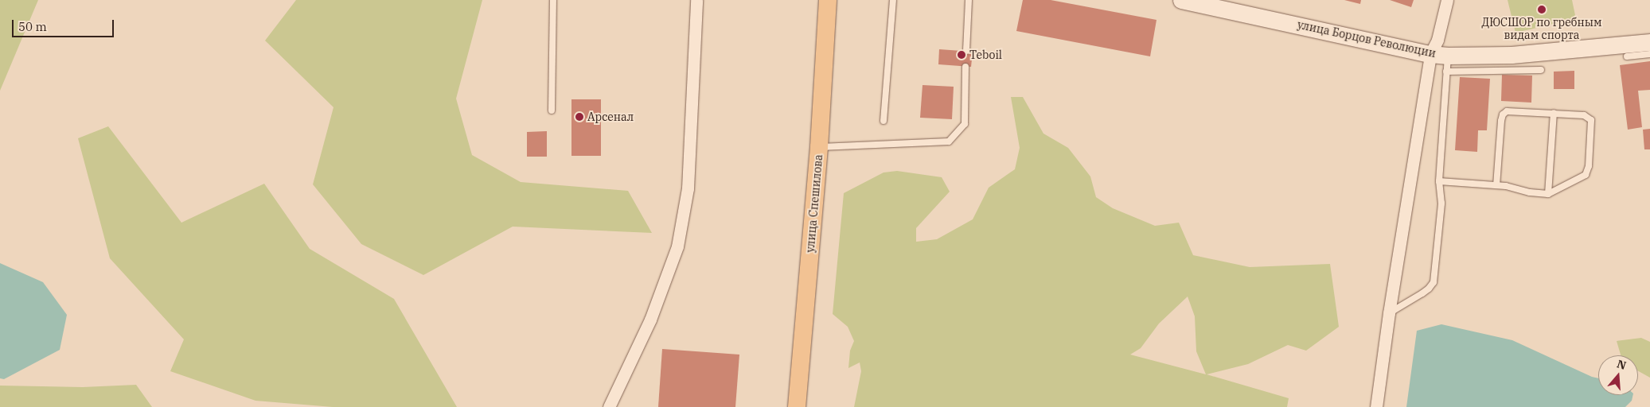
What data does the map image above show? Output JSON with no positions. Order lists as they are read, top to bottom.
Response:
{
  "streets": {
    "main road": ["улица Спешилова"],
    "street": ["улица Борцов Революции"]
  },
  "places": ["ДЮСШОР по гребным видам спорта", "Teboil", "Арсенал"],
  "scale_bar": "50 m",
  "north": "top"
}
